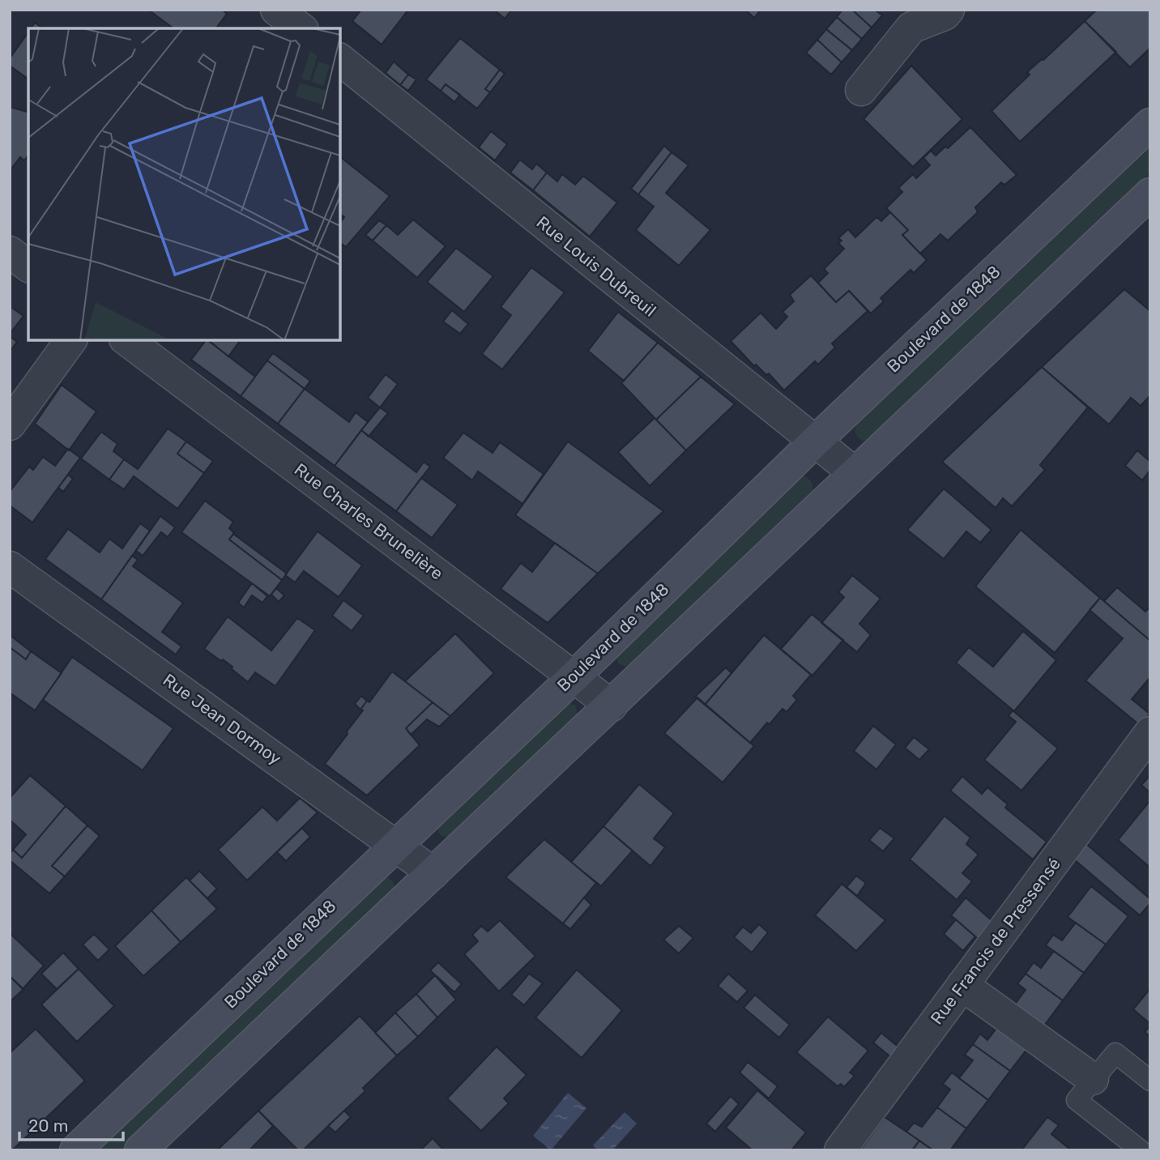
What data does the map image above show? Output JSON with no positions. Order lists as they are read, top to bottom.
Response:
{
  "streets": {
    "street": [
      "Rue Louis Dubreuil",
      "Boulevard de 1848",
      "Rue Charles Brunelière",
      "Rue Jean Dormoy",
      "Rue Francis de Pressensé"
    ]
  },
  "crossings": [
    ["Rue Louis Dubreuil", "Boulevard de 1848"],
    ["Boulevard de 1848", "Rue Charles Brunelière"],
    ["Boulevard de 1848", "Rue Jean Dormoy"]
  ],
  "scale_bar": "20 m"
}
